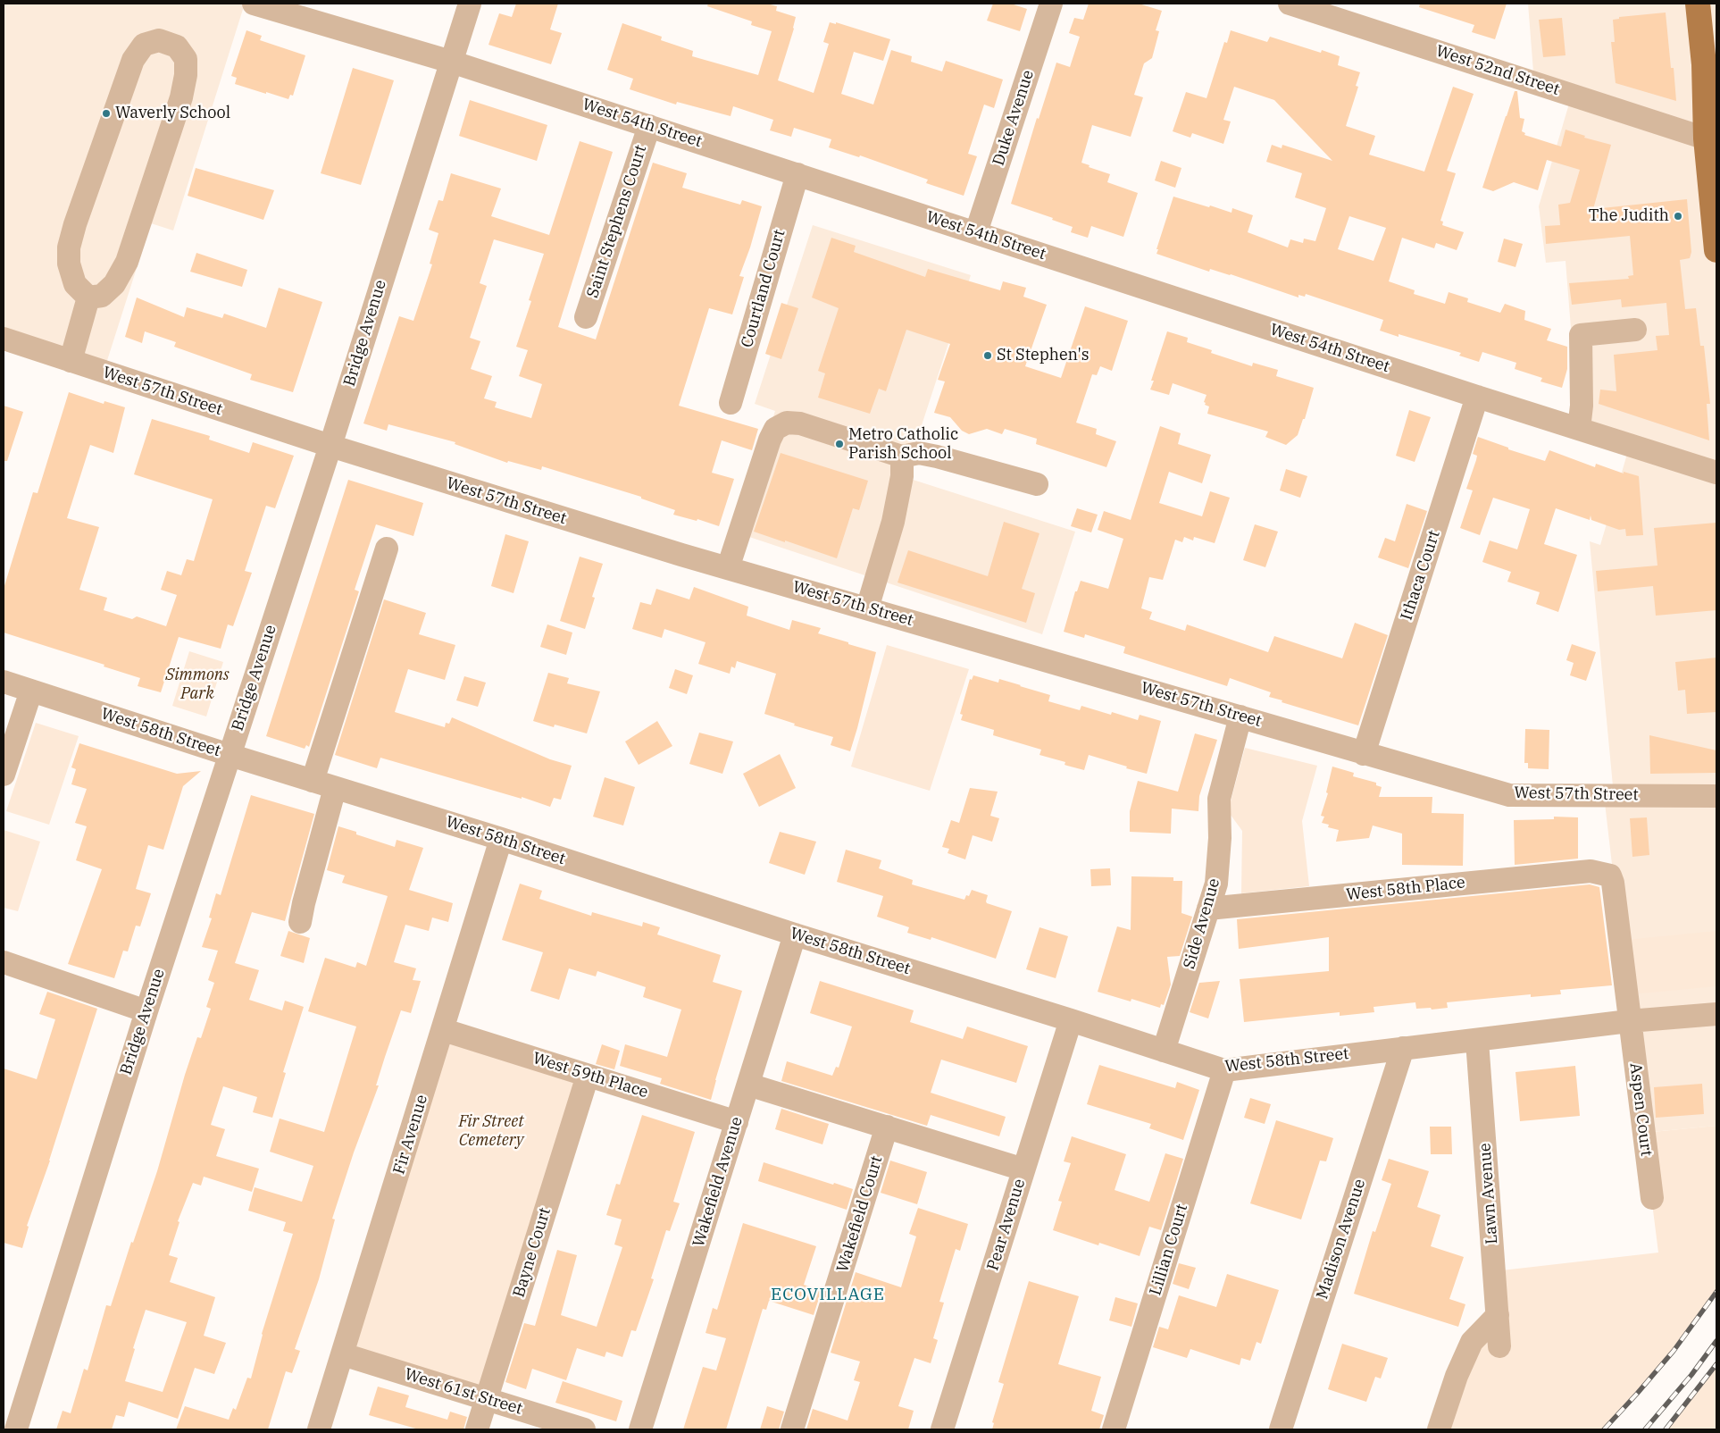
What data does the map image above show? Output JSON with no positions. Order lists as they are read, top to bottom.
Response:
{
  "streets": {
    "street": [
      "West 52nd Street",
      "Duke Avenue",
      "West 54th Street",
      "Saint Stephens Court",
      "Courtland Court",
      "Bridge Avenue",
      "West 57th Street",
      "Ithaca Court",
      "West 58th Street",
      "West 58th Place",
      "Side Avenue",
      "West 59th Place",
      "Aspen Court",
      "Fir Avenue",
      "Wakefield Avenue",
      "Lawn Avenue",
      "Wakefield Court",
      "Pear Avenue",
      "Madison Avenue",
      "Lillian Court",
      "Bayne Court",
      "West 61st Street"
    ]
  },
  "crossings": [
    ["Duke Avenue", "West 54th Street"],
    ["West 54th Street", "Saint Stephens Court"],
    ["West 54th Street", "Courtland Court"],
    ["West 54th Street", "Bridge Avenue"],
    ["West 54th Street", "Ithaca Court"],
    ["Bridge Avenue", "West 57th Street"],
    ["Bridge Avenue", "West 58th Street"],
    ["West 57th Street", "Ithaca Court"],
    ["West 57th Street", "Side Avenue"],
    ["West 58th Street", "Side Avenue"],
    ["West 58th Street", "Aspen Court"],
    ["West 58th Street", "Fir Avenue"],
    ["West 58th Street", "Wakefield Avenue"],
    ["West 58th Street", "Lawn Avenue"],
    ["West 58th Street", "Pear Avenue"],
    ["West 58th Street", "Madison Avenue"],
    ["West 58th Street", "Lillian Court"],
    ["West 58th Place", "Side Avenue"],
    ["West 58th Place", "Aspen Court"],
    ["West 59th Place", "Fir Avenue"],
    ["West 59th Place", "Wakefield Avenue"],
    ["West 59th Place", "Bayne Court"],
    ["Fir Avenue", "West 61st Street"],
    ["Bayne Court", "West 61st Street"]
  ],
  "districts": ["ECOVILLAGE"],
  "parks": ["Simmons Park", "Fir Street Cemetery"],
  "places": [
    "Waverly School",
    "The Judith",
    "St Stephen's",
    "Metro Catholic Parish School"
  ]
}
